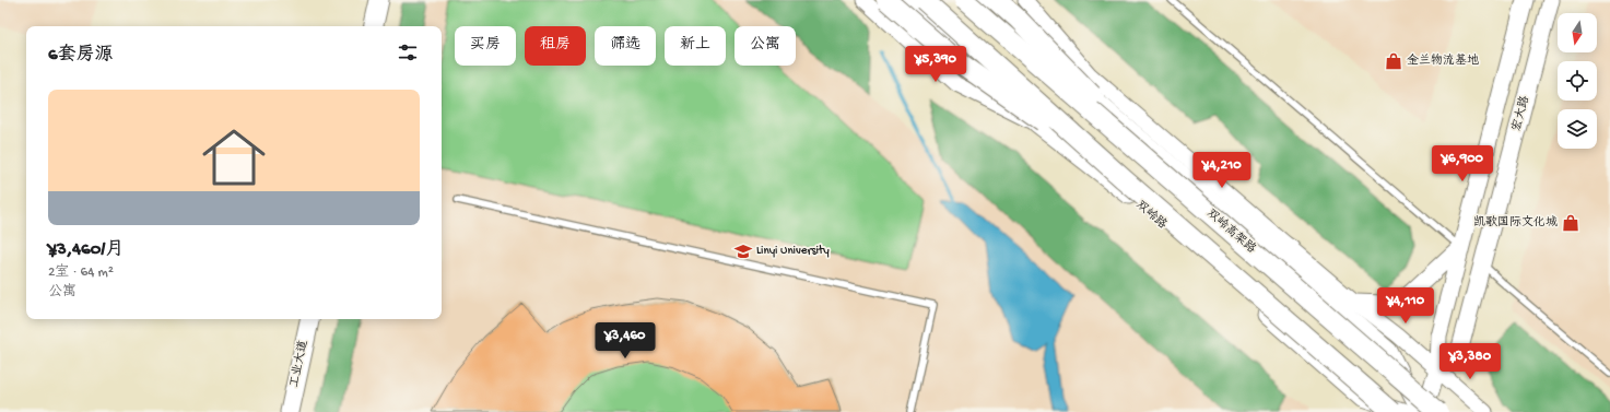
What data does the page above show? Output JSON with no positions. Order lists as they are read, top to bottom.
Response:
{
  "streets": {
    "highway": ["双岭高架路"],
    "main road": ["宏大路", "双岭路", "工业大道"]
  },
  "places": {
    "shop": ["金兰物流基地", "凯歌国际文化城"],
    "school or university": ["Linyi University"]
  },
  "north": "bottom",
  "page": {
    "chip": [
      "买房",
      "租房",
      "筛选",
      "新上",
      "公寓"
    ],
    "heading": "6套房源",
    "price": [
      "¥5,390",
      "¥6,900",
      "¥4,210",
      "¥4,110",
      "¥3,460",
      "¥3,380"
    ],
    "list": [
      {
        "name": "¥3,460/月",
        "note": "2室 · 64 m² · 公寓"
      }
    ]
  }
}
